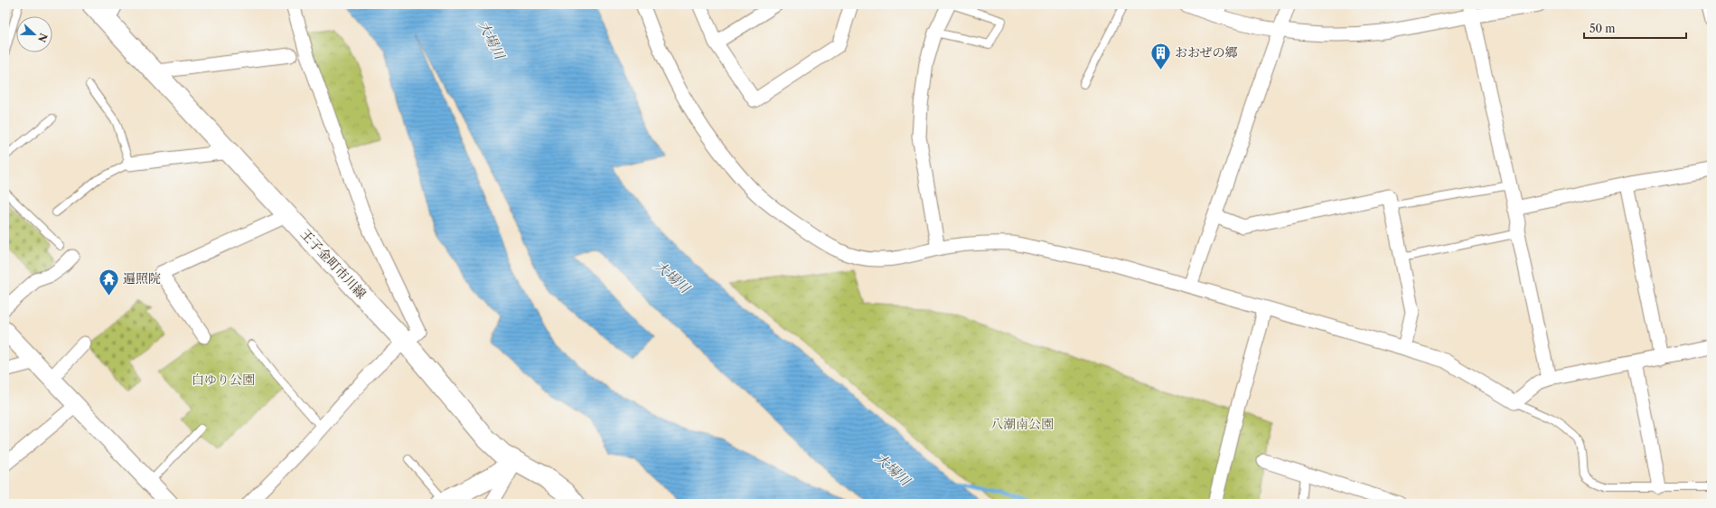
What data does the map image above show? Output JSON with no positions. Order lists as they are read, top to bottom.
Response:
{
  "streets": {
    "main road": ["王子金町市川線"]
  },
  "water": ["大場川"],
  "parks": ["白ゆり公園", "八潮南公園"],
  "places": {
    "building": ["おおぜの郷"],
    "temple": ["遍照院"]
  },
  "scale_bar": "50 m",
  "north": "right"
}
